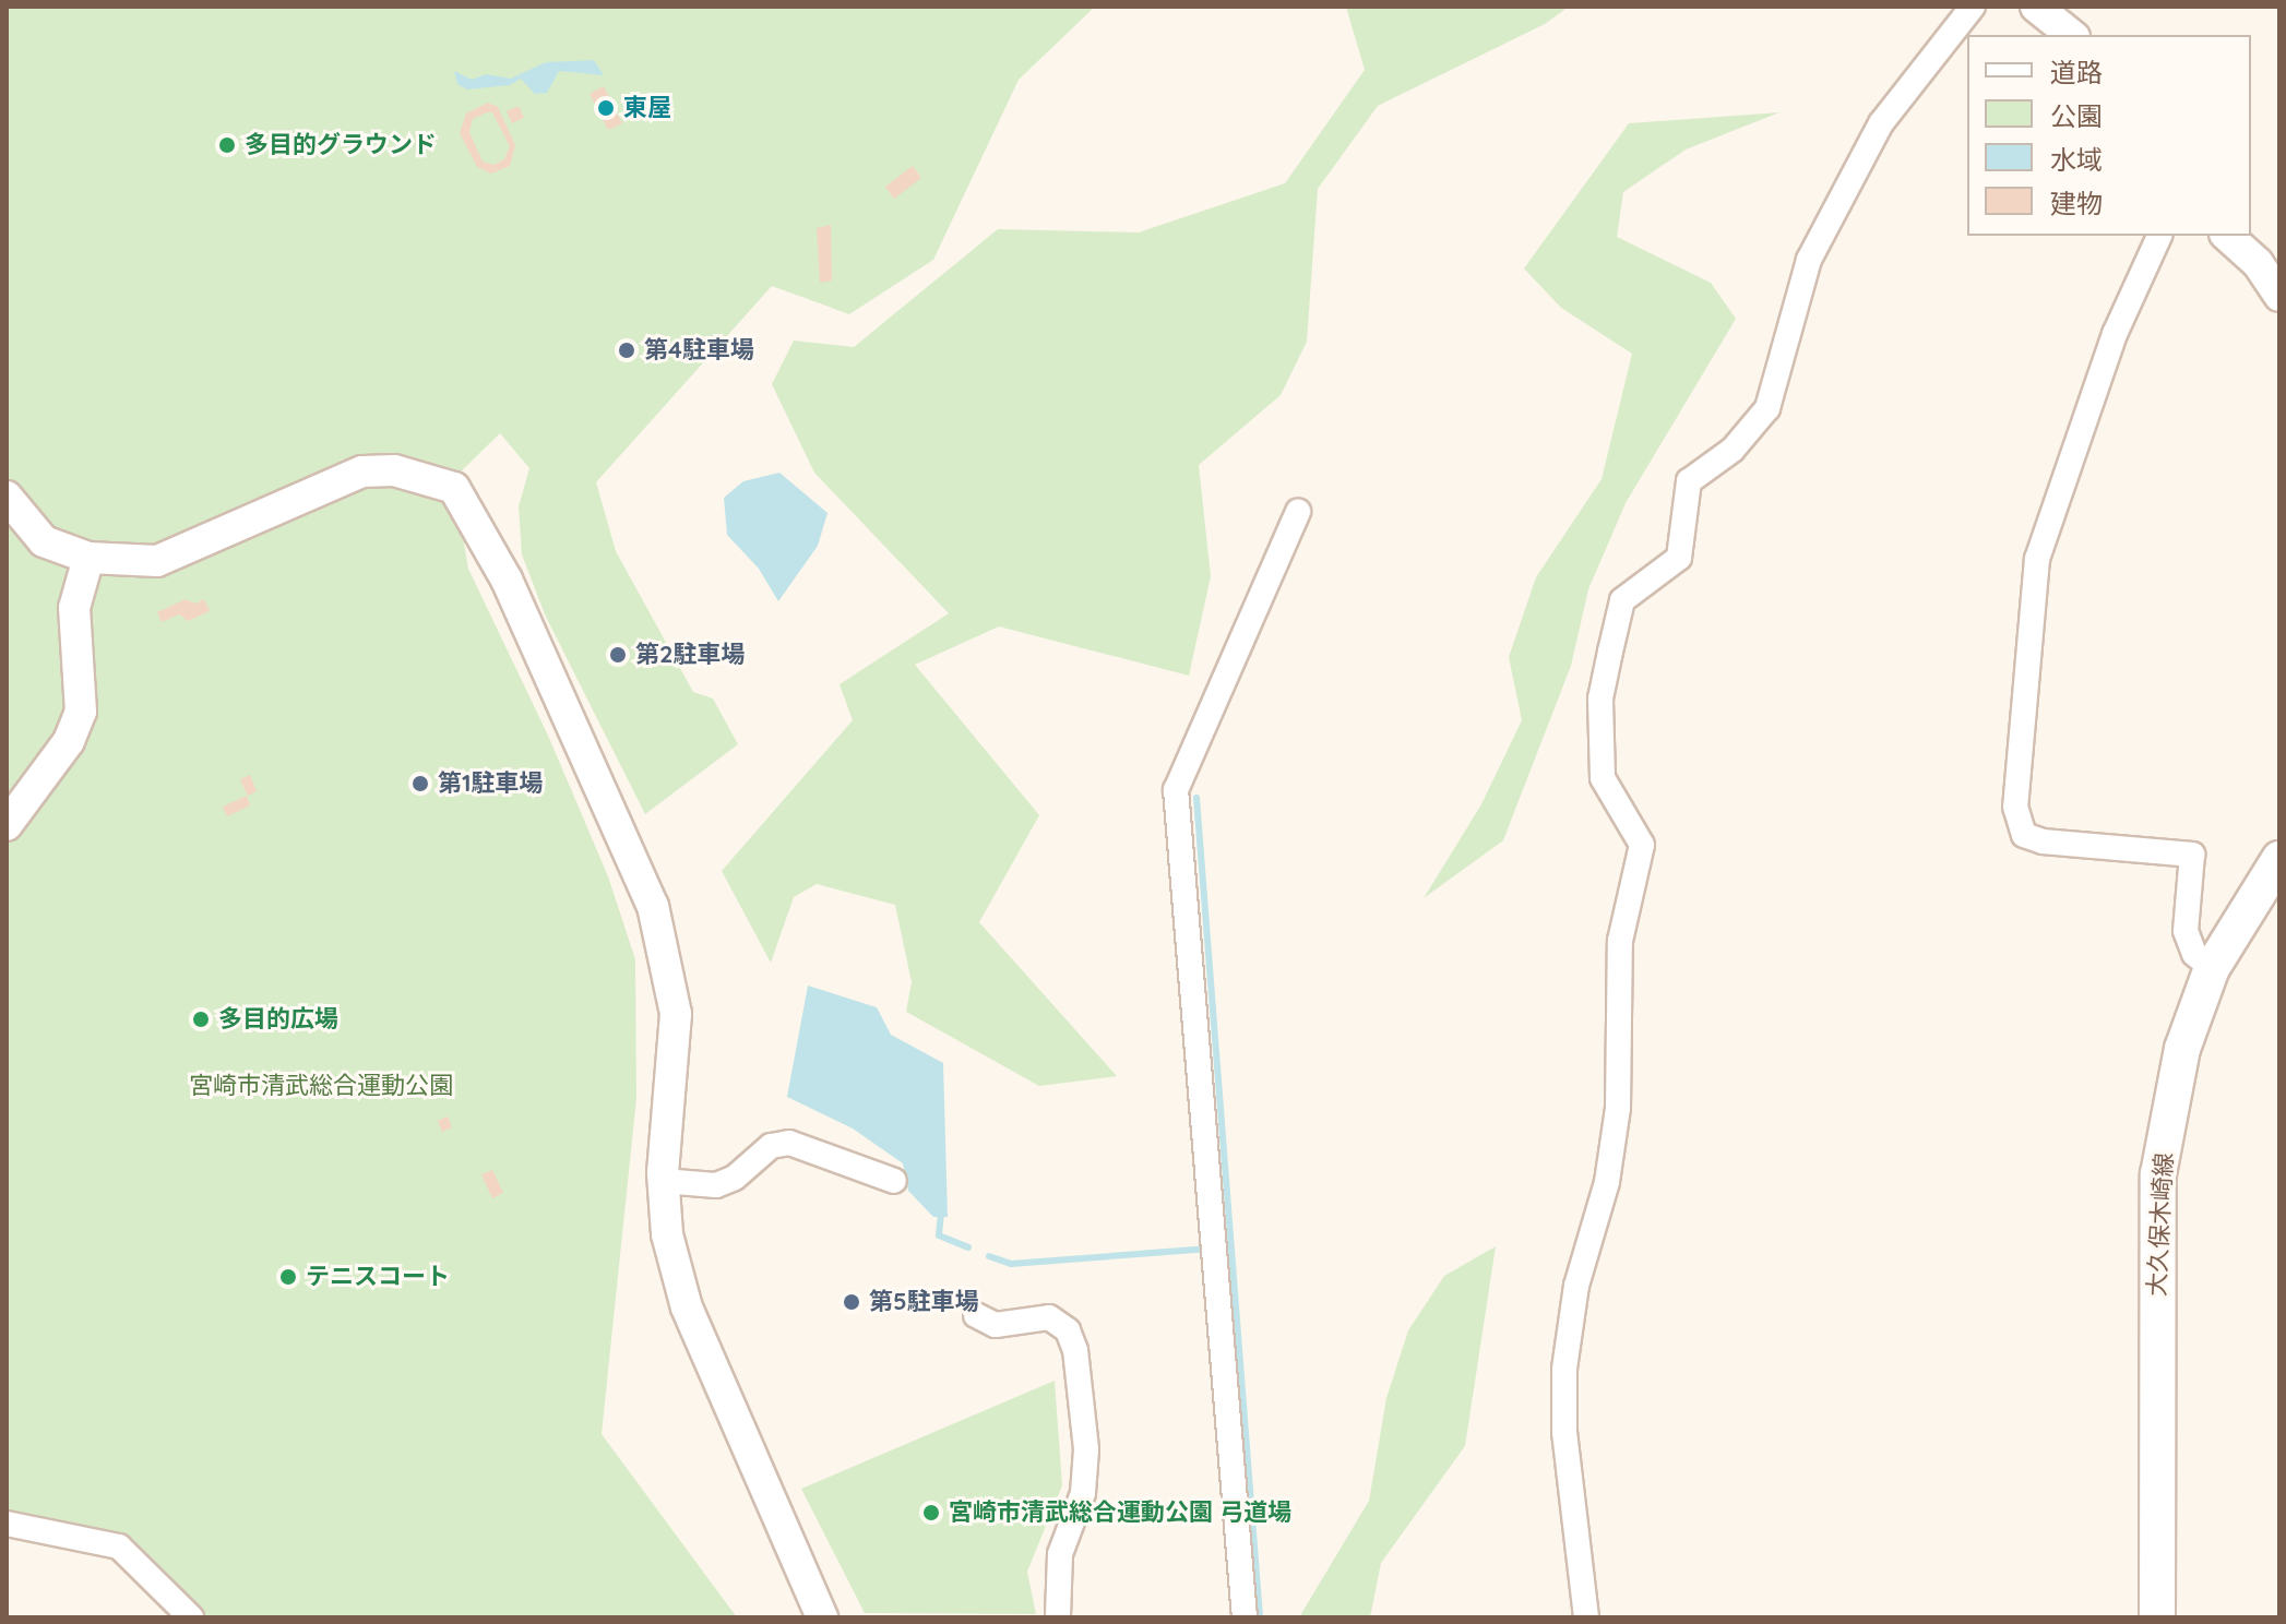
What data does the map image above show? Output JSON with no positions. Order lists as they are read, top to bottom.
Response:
{
  "streets": {
    "main road": ["大久保木崎線"]
  },
  "parks": ["宮崎市清武総合運動公園"],
  "places": [
    "東屋",
    "多目的グラウンド",
    "第4駐車場",
    "第2駐車場",
    "第1駐車場",
    "多目的広場",
    "テニスコート",
    "第5駐車場",
    "宮崎市清武総合運動公園 弓道場"
  ],
  "legend": [
    "道路",
    "公園",
    "水域",
    "建物"
  ]
}
